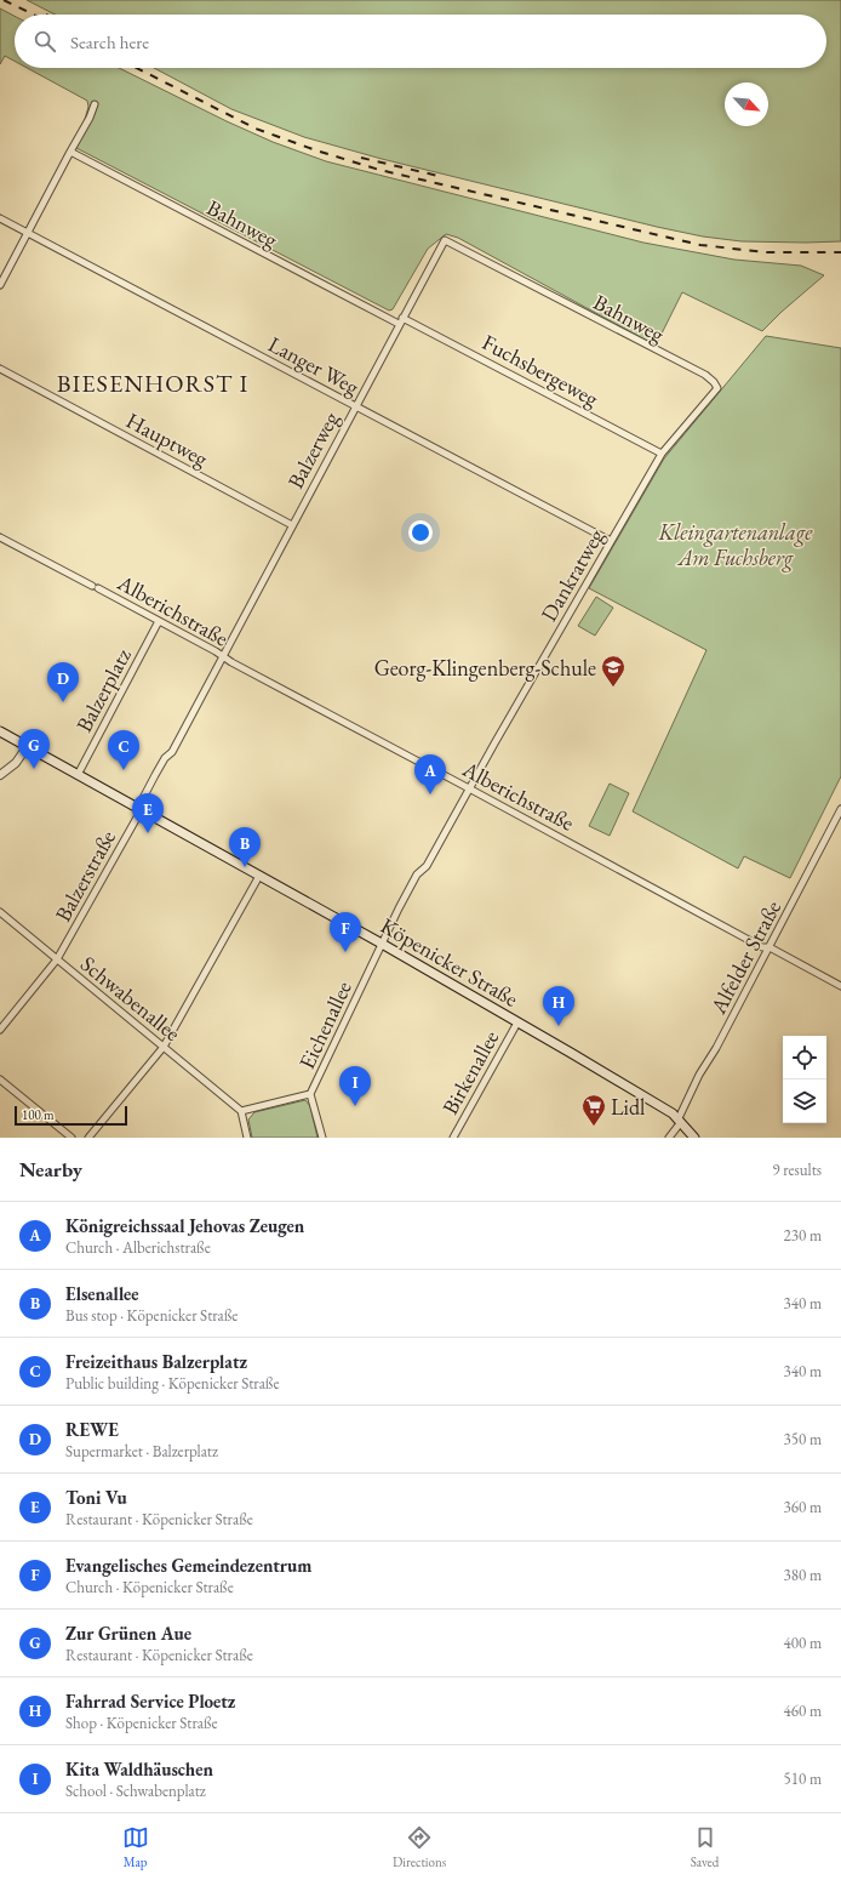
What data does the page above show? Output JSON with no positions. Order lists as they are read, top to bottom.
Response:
{
  "streets": {
    "main road": ["Köpenicker Straße"],
    "street": [
      "Bahnweg",
      "Langer Weg",
      "Fuchsbergeweg",
      "Hauptweg",
      "Balzerweg",
      "Dankratweg",
      "Alberichstraße",
      "Balzerplatz",
      "Balzerstraße",
      "Alfelder Straße",
      "Schwabenallee",
      "Eichenallee",
      "Birkenallee"
    ]
  },
  "crossings": [
    ["Bahnweg", "Balzerweg"],
    ["Bahnweg", "Dankratweg"],
    ["Langer Weg", "Balzerweg"],
    ["Langer Weg", "Dankratweg"],
    ["Fuchsbergeweg", "Balzerweg"],
    ["Fuchsbergeweg", "Dankratweg"],
    ["Hauptweg", "Balzerweg"],
    ["Balzerweg", "Balzerstraße"],
    ["Dankratweg", "Alberichstraße"],
    ["Dankratweg", "Köpenicker Straße"],
    ["Dankratweg", "Eichenallee"],
    ["Alberichstraße", "Balzerplatz"],
    ["Alberichstraße", "Balzerstraße"],
    ["Alberichstraße", "Alfelder Straße"],
    ["Balzerplatz", "Köpenicker Straße"],
    ["Balzerstraße", "Köpenicker Straße"],
    ["Balzerstraße", "Schwabenallee"],
    ["Alfelder Straße", "Köpenicker Straße"],
    ["Köpenicker Straße", "Eichenallee"],
    ["Köpenicker Straße", "Birkenallee"]
  ],
  "districts": ["BIESENHORST I"],
  "parks": ["Kleingartenanlage Am Fuchsberg"],
  "places": {
    "school or university": ["Georg-Klingenberg-Schule"],
    "supermarket": ["Lidl"]
  },
  "scale_bar": "100 m",
  "north": "bottom right",
  "page": {
    "search": "Search here",
    "pins": [
      "D",
      "G",
      "C",
      "A",
      "E",
      "B",
      "F",
      "H",
      "I"
    ],
    "scale": "100 m",
    "heading": ["Nearby", "9 results"],
    "list": [
      {
        "mark": "A",
        "name": "Königreichssaal Jehovas Zeugen",
        "note": "Church · Alberichstraße",
        "value": "230 m"
      },
      {
        "mark": "B",
        "name": "Elsenallee",
        "note": "Bus stop · Köpenicker Straße",
        "value": "340 m"
      },
      {
        "mark": "C",
        "name": "Freizeithaus Balzerplatz",
        "note": "Public building · Köpenicker Straße",
        "value": "340 m"
      },
      {
        "mark": "D",
        "name": "REWE",
        "note": "Supermarket · Balzerplatz",
        "value": "350 m"
      },
      {
        "mark": "E",
        "name": "Toni Vu",
        "note": "Restaurant · Köpenicker Straße",
        "value": "360 m"
      },
      {
        "mark": "F",
        "name": "Evangelisches Gemeindezentrum",
        "note": "Church · Köpenicker Straße",
        "value": "380 m"
      },
      {
        "mark": "G",
        "name": "Zur Grünen Aue",
        "note": "Restaurant · Köpenicker Straße",
        "value": "400 m"
      },
      {
        "mark": "H",
        "name": "Fahrrad Service Ploetz",
        "note": "Shop · Köpenicker Straße",
        "value": "460 m"
      },
      {
        "mark": "I",
        "name": "Kita Waldhäuschen",
        "note": "School · Schwabenplatz",
        "value": "510 m"
      }
    ],
    "nav": ["Map", "Directions", "Saved"]
  }
}
